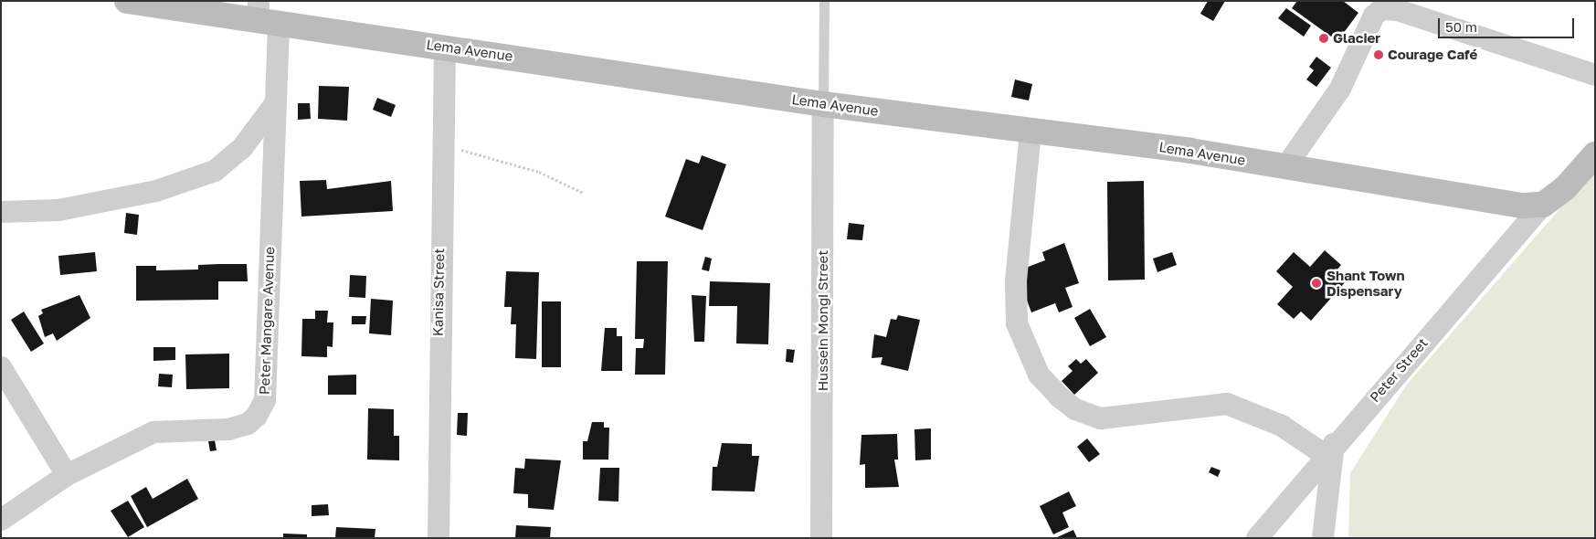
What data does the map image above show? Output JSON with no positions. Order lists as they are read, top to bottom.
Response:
{
  "streets": {
    "main road": ["Lema Avenue"],
    "street": [
      "Kanisa Street",
      "Peter Mangare Avenue",
      "Hussein Mongi Street",
      "Peter Street"
    ]
  },
  "crossings": [
    ["Lema Avenue", "Kanisa Street"],
    ["Lema Avenue", "Peter Mangare Avenue"],
    ["Lema Avenue", "Hussein Mongi Street"],
    ["Lema Avenue", "Peter Street"]
  ],
  "places": ["Glacier", "Courage Café", "Shant Town Dispensary"],
  "scale_bar": "50 m"
}
